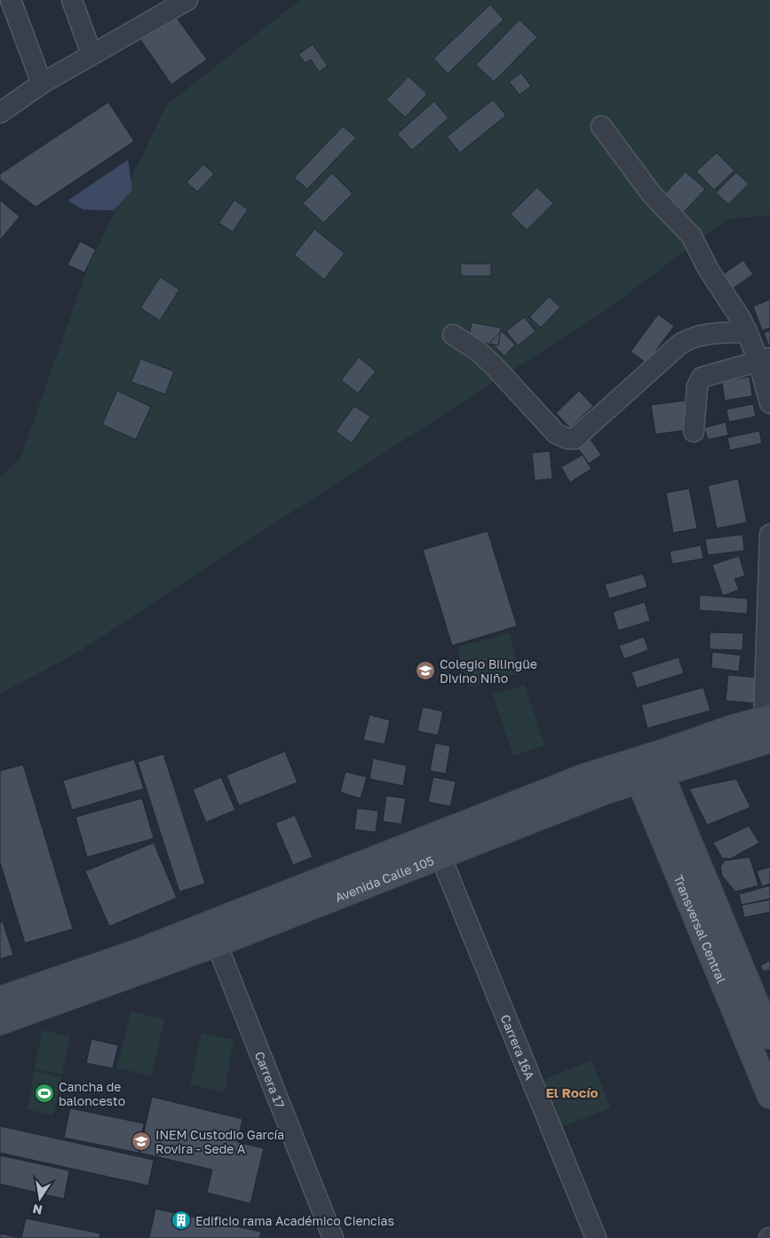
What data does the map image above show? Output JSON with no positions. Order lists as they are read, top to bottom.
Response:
{
  "streets": {
    "main road": ["Avenida Calle 105", "Transversal Central"],
    "street": ["Carrera 16A", "Carrera 17"]
  },
  "crossings": [
    ["Avenida Calle 105", "Transversal Central"],
    ["Avenida Calle 105", "Carrera 16A"],
    ["Avenida Calle 105", "Carrera 17"]
  ],
  "districts": ["El Rocío"],
  "places": {
    "school or university": ["Colegio Bilingüe Divino Niño", "INEM Custodio García Rovira - Sede A"],
    "sports": ["Cancha de baloncesto"],
    "building": ["Edificio rama Académico Ciencias"]
  },
  "north": "bottom"
}
